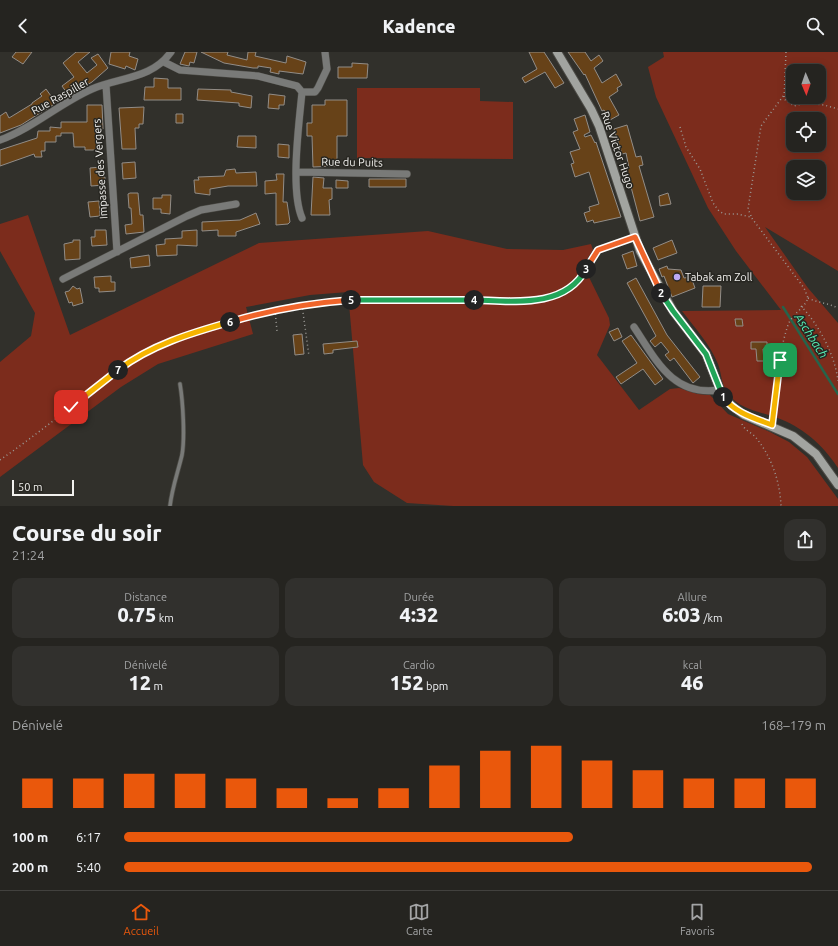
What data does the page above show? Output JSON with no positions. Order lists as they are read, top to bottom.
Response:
{
  "streets": {
    "street": [
      "Rue Raspiller",
      "Rue Victor Hugo",
      "Rue du Puits",
      "Impasse des Vergers"
    ]
  },
  "crossings": [
    ["Rue Raspiller", "Impasse des Vergers"]
  ],
  "water": ["Aschbach"],
  "places": ["Tabak am Zoll"],
  "scale_bar": "50 m",
  "north": "bottom",
  "page": {
    "header": "Kadence",
    "pins": [
      "3",
      "2",
      "4",
      "5",
      "6",
      "7",
      "1"
    ],
    "scale": "50 m",
    "heading": ["Course du soir", "21:24"],
    "stats": [
      ["Distance", "0.75 km"],
      ["Durée", "4:32"],
      ["Allure", "6:03 /km"],
      ["Dénivelé", "12 m"],
      ["Cardio", "152 bpm"],
      ["kcal", "46"]
    ],
    "chart": ["Dénivelé", "168–179 m"],
    "list": [
      {
        "name": "100 m",
        "note": "6:17"
      },
      {
        "name": "200 m",
        "note": "5:40"
      }
    ],
    "tabs": ["Accueil", "Carte", "Favoris"]
  }
}
